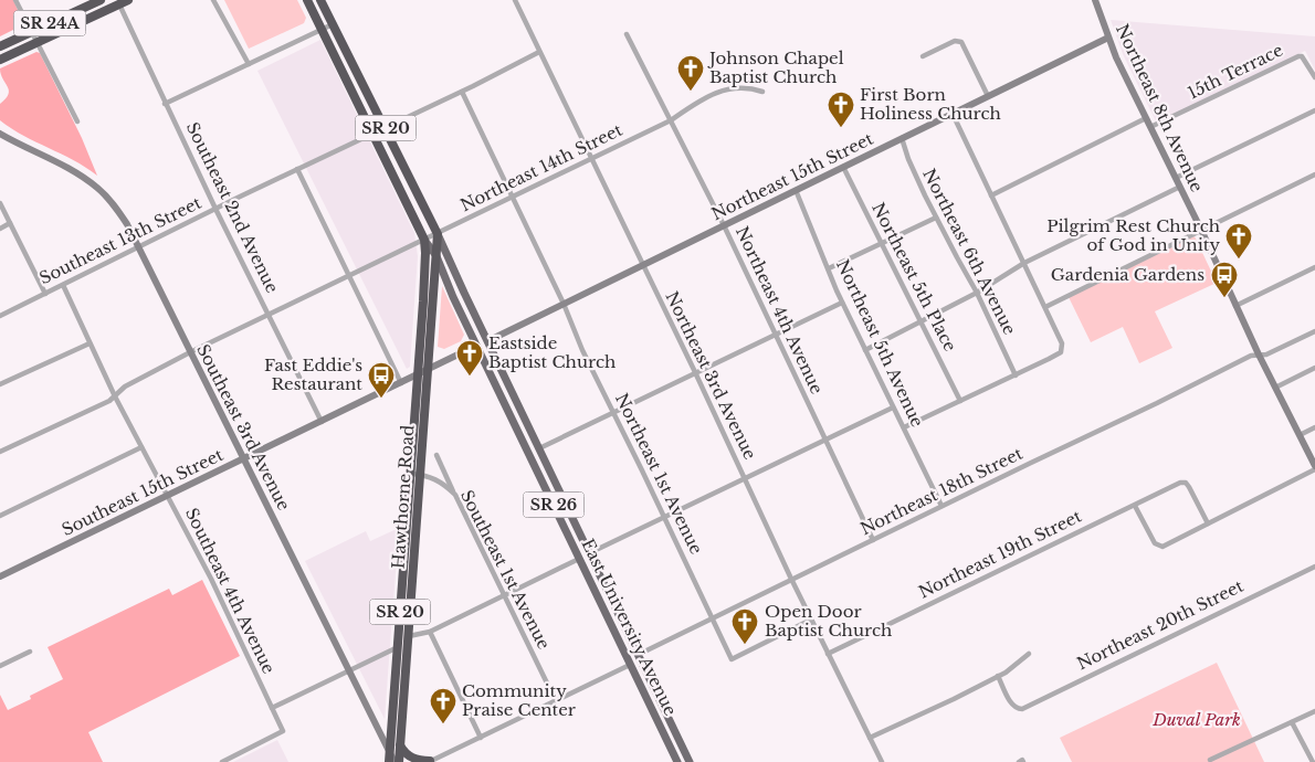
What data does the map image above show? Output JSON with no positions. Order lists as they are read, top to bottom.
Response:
{
  "streets": {
    "highway": [
      "SR 24A",
      "SR 20",
      "Hawthorne Road",
      "East University Avenue"
    ],
    "main road": ["SR 26"],
    "street": [
      "15th Terrace",
      "Northeast 8th Avenue",
      "Northeast 14th Street",
      "Northeast 15th Street",
      "Southeast 2nd Avenue",
      "Southeast 13th Street",
      "Northeast 6th Avenue",
      "Northeast 5th Place",
      "Northeast 4th Avenue",
      "Northeast 5th Avenue",
      "Northeast 3rd Avenue",
      "Southeast 3rd Avenue",
      "Northeast 1st Avenue",
      "Northeast 18th Street",
      "Southeast 15th Street",
      "Northeast 19th Street",
      "Southeast 1st Avenue",
      "Southeast 4th Avenue",
      "Northeast 20th Street"
    ]
  },
  "crossings": [
    ["SR 24A", "Southeast 2nd Avenue"],
    ["15th Terrace", "Northeast 8th Avenue"],
    ["Northeast 8th Avenue", "Northeast 15th Street"],
    ["Northeast 8th Avenue", "Northeast 18th Street"],
    ["Northeast 14th Street", "Southeast 2nd Avenue"],
    ["Northeast 14th Street", "Northeast 4th Avenue"],
    ["Northeast 14th Street", "Northeast 3rd Avenue"],
    ["Northeast 14th Street", "Southeast 3rd Avenue"],
    ["Northeast 14th Street", "Northeast 1st Avenue"],
    ["Northeast 14th Street", "Hawthorne Road"],
    ["Northeast 14th Street", "Southeast 4th Avenue"],
    ["Northeast 14th Street", "East University Avenue"],
    ["Northeast 15th Street", "Northeast 6th Avenue"],
    ["Northeast 15th Street", "Northeast 5th Place"],
    ["Northeast 15th Street", "Northeast 4th Avenue"],
    ["Northeast 15th Street", "Northeast 5th Avenue"],
    ["Northeast 15th Street", "Northeast 3rd Avenue"],
    ["Northeast 15th Street", "Northeast 1st Avenue"],
    ["Northeast 15th Street", "East University Avenue"],
    ["Southeast 2nd Avenue", "Southeast 13th Street"],
    ["Southeast 2nd Avenue", "Southeast 15th Street"],
    ["Southeast 13th Street", "Northeast 3rd Avenue"],
    ["Southeast 13th Street", "Southeast 3rd Avenue"],
    ["Southeast 13th Street", "Northeast 1st Avenue"],
    ["Southeast 13th Street", "Southeast 4th Avenue"],
    ["Southeast 13th Street", "East University Avenue"],
    ["Northeast 4th Avenue", "Northeast 18th Street"],
    ["Northeast 5th Avenue", "Northeast 18th Street"],
    ["Northeast 3rd Avenue", "Northeast 1st Avenue"],
    ["Northeast 3rd Avenue", "Northeast 18th Street"],
    ["Northeast 3rd Avenue", "Northeast 19th Street"],
    ["Southeast 3rd Avenue", "Southeast 15th Street"],
    ["Southeast 3rd Avenue", "Hawthorne Road"],
    ["Northeast 1st Avenue", "Northeast 18th Street"],
    ["Northeast 18th Street", "East University Avenue"],
    ["Southeast 15th Street", "Hawthorne Road"],
    ["Southeast 15th Street", "Southeast 4th Avenue"],
    ["Southeast 15th Street", "East University Avenue"],
    ["Hawthorne Road", "Southeast 1st Avenue"],
    ["Hawthorne Road", "East University Avenue"]
  ],
  "parks": ["Duval Park"],
  "places": {
    "church": [
      "Johnson Chapel Baptist Church",
      "First Born Holiness Church",
      "Pilgrim Rest Church of God in Unity",
      "Eastside Baptist Church",
      "Open Door Baptist Church",
      "Community Praise Center"
    ],
    "bus stop": ["Gardenia Gardens", "Fast Eddie's Restaurant"]
  }
}
